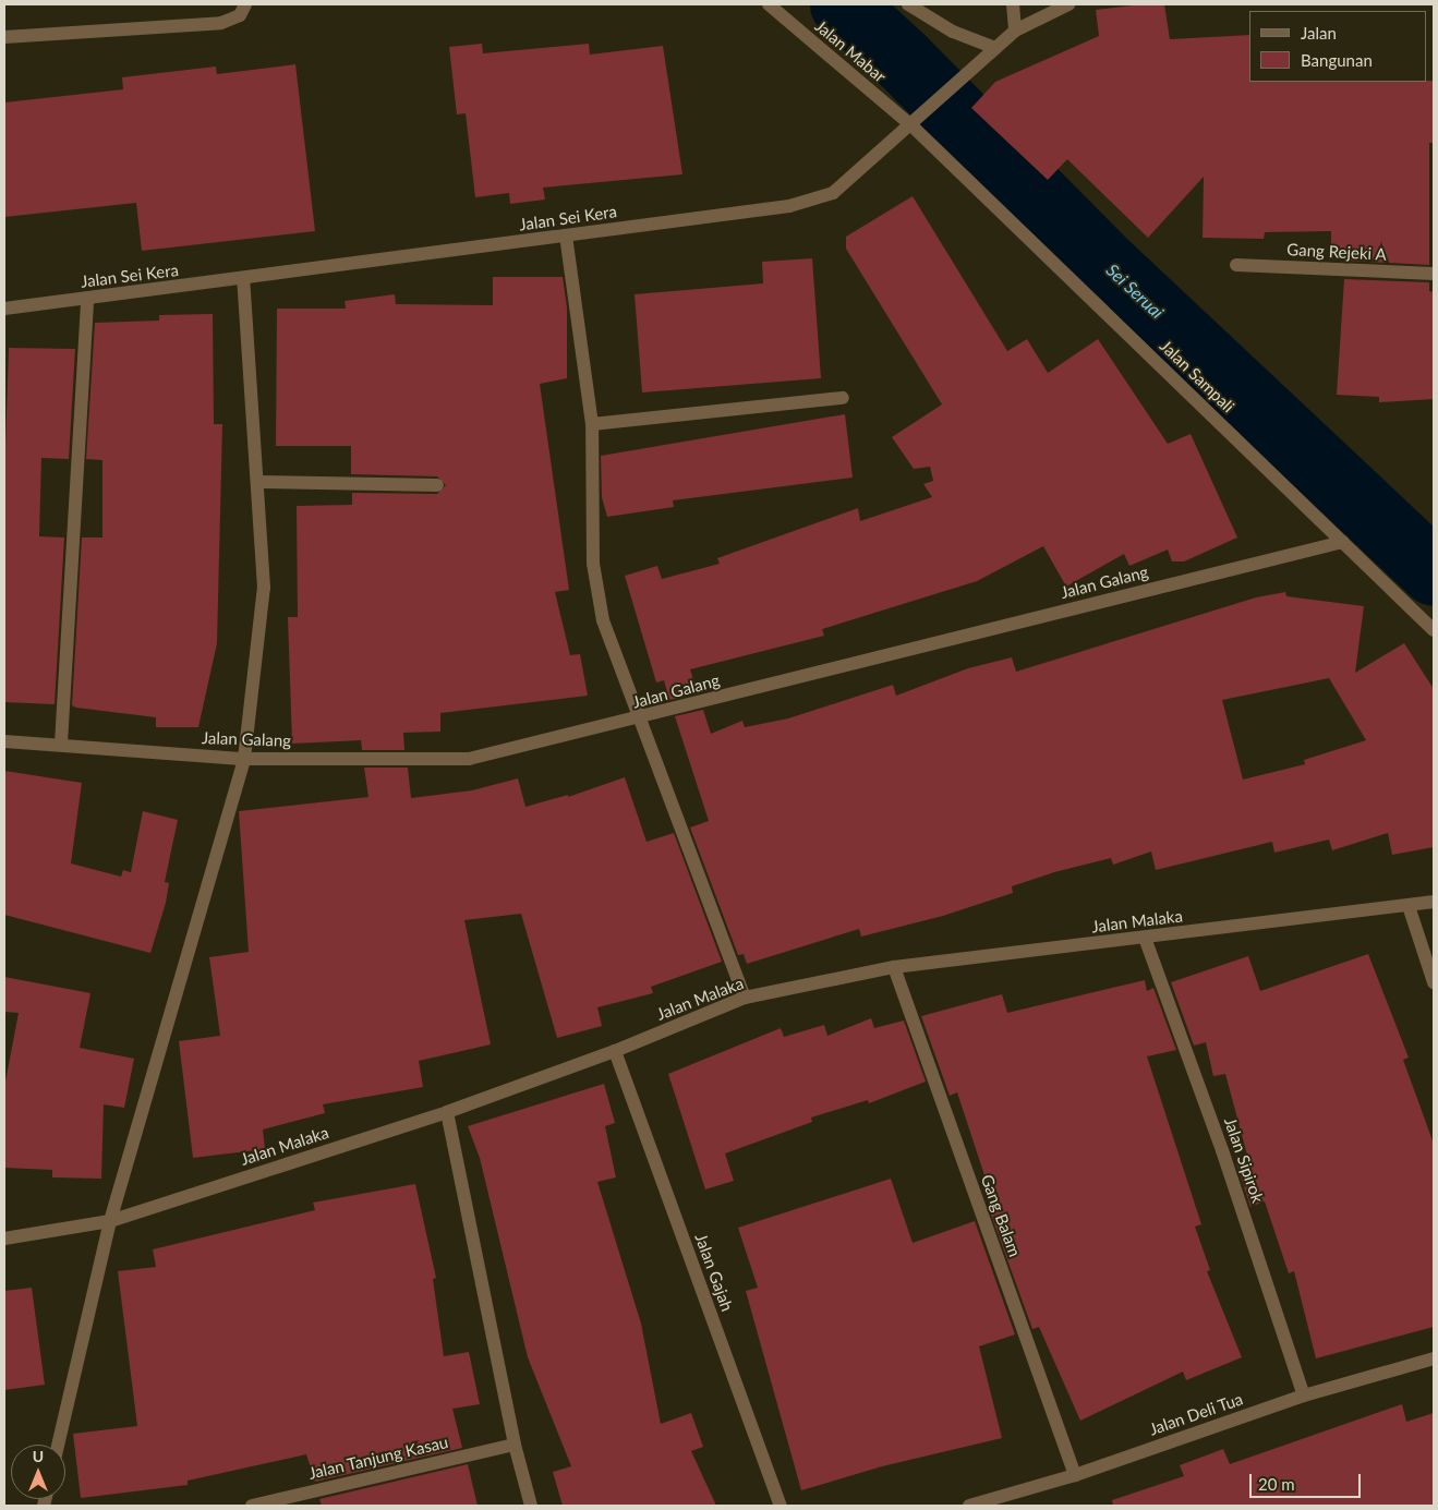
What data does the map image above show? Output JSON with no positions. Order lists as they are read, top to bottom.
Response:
{
  "streets": {
    "street": [
      "Jalan Mabar",
      "Jalan Sei Kera",
      "Gang Rejeki A",
      "Jalan Sampali",
      "Jalan Galang",
      "Jalan Malaka",
      "Jalan Sipirok",
      "Gang Balam",
      "Jalan Gajah",
      "Jalan Deli Tua",
      "Jalan Tanjung Kasau"
    ]
  },
  "crossings": [
    ["Jalan Mabar", "Jalan Sei Kera"],
    ["Jalan Mabar", "Jalan Sampali"],
    ["Jalan Sei Kera", "Jalan Sampali"],
    ["Jalan Sampali", "Jalan Galang"],
    ["Jalan Malaka", "Jalan Sipirok"],
    ["Jalan Malaka", "Gang Balam"],
    ["Jalan Malaka", "Jalan Gajah"],
    ["Jalan Sipirok", "Jalan Deli Tua"],
    ["Gang Balam", "Jalan Deli Tua"]
  ],
  "water": ["Sei Seruai"],
  "legend": ["Jalan", "Bangunan"],
  "scale_bar": "20 m",
  "north": "top"
}
